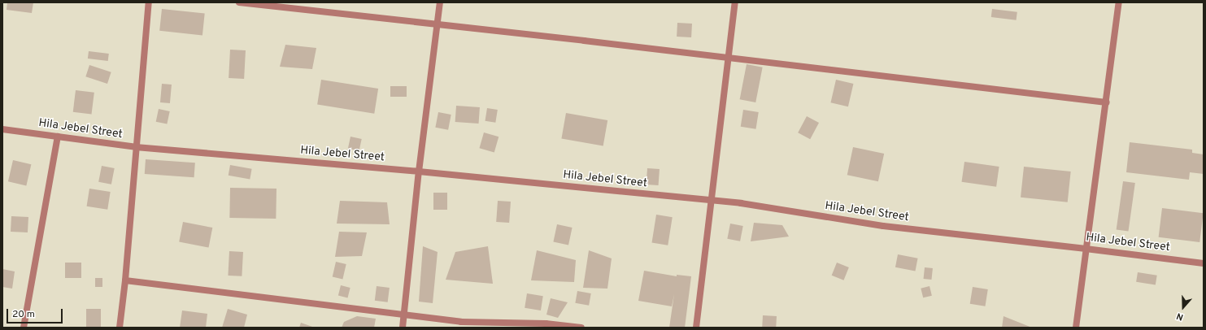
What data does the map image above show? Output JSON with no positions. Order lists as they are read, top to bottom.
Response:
{
  "streets": {
    "street": ["Hila Jebel Street"]
  },
  "scale_bar": "20 m",
  "north": "bottom"
}
